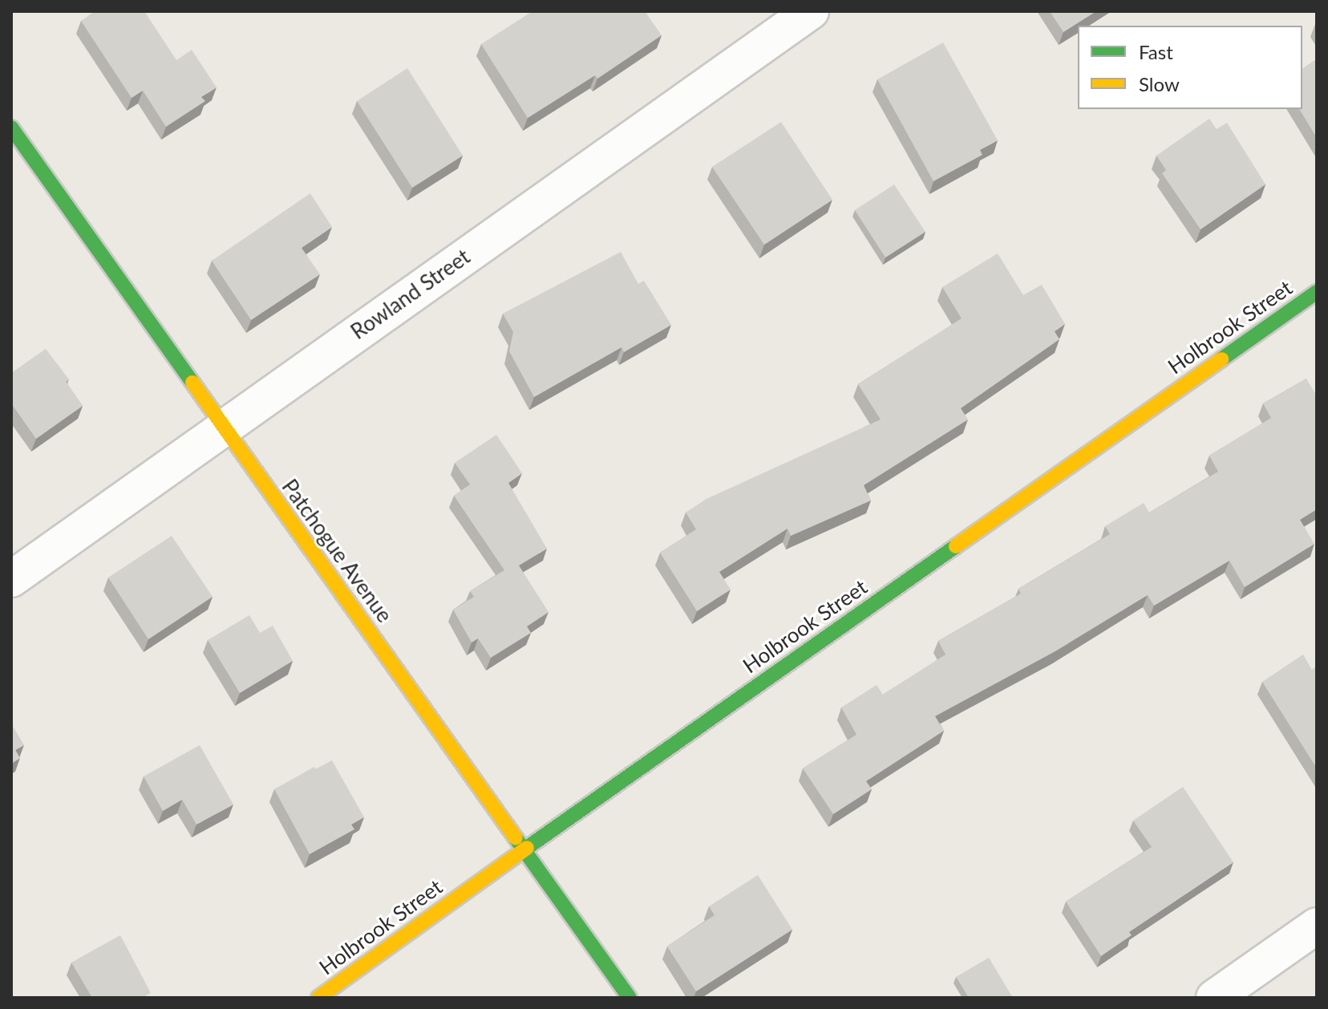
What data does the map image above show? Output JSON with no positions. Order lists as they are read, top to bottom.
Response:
{
  "streets": {
    "street": ["Rowland Street", "Holbrook Street", "Patchogue Avenue"]
  },
  "crossings": [
    ["Rowland Street", "Patchogue Avenue"],
    ["Holbrook Street", "Patchogue Avenue"]
  ],
  "legend": ["Fast", "Slow"]
}
